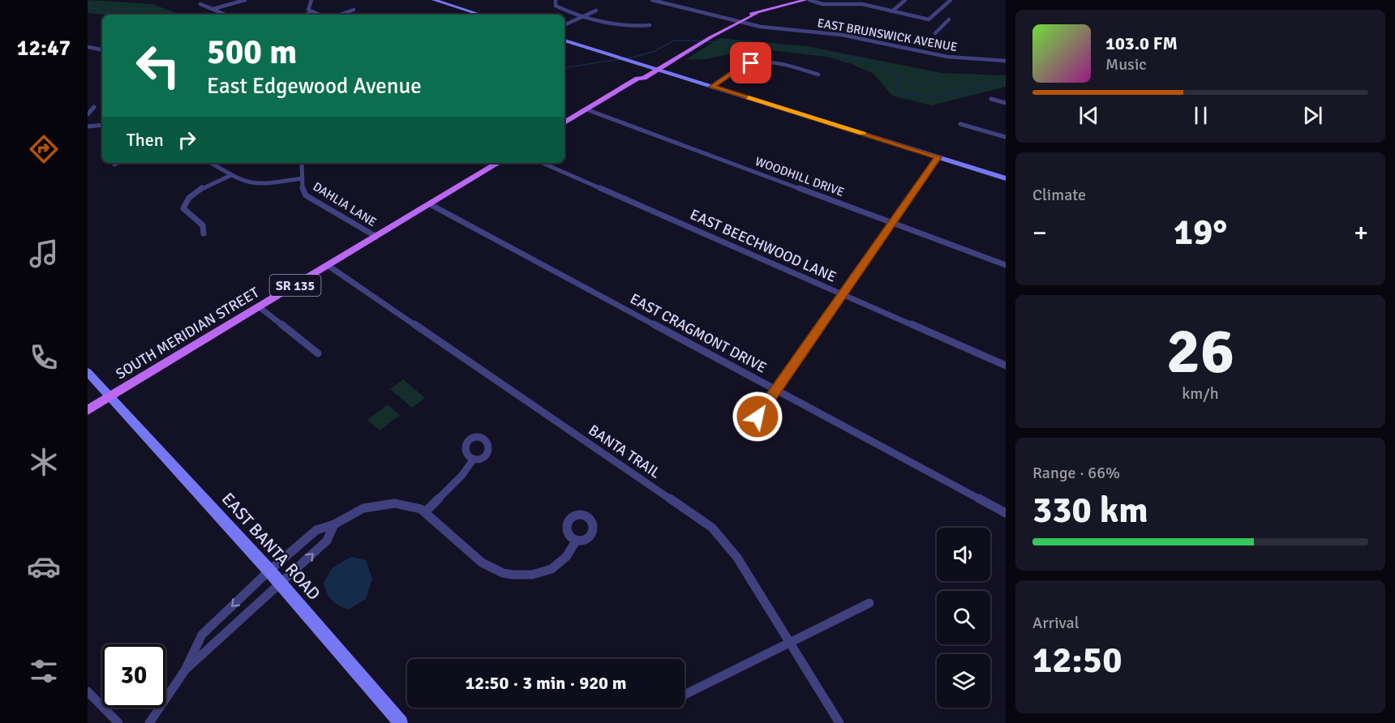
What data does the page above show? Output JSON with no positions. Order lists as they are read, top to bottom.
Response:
{
  "streets": {
    "main road": ["SR 135", "SOUTH MERIDIAN STREET", "EAST BANTA ROAD"],
    "street": [
      "EAST BRUNSWICK AVENUE",
      "WOODHILL DRIVE",
      "DAHLIA LANE",
      "EAST BEECHWOOD LANE",
      "EAST CRAGMONT DRIVE",
      "BANTA TRAIL"
    ]
  },
  "crossings": [
    ["DAHLIA LANE", "SOUTH MERIDIAN STREET"],
    ["SOUTH MERIDIAN STREET", "EAST CRAGMONT DRIVE"],
    ["SOUTH MERIDIAN STREET", "BANTA TRAIL"],
    ["SOUTH MERIDIAN STREET", "EAST BANTA ROAD"]
  ],
  "page": {
    "tabs": "12:47",
    "turn": ["500 m", "East Edgewood Avenue"],
    "song": ["103.0 FM", "Music"],
    "then": "Then",
    "tile": [
      "Climate",
      ["26", "km/h"],
      ["Range · 66%", "330 km"],
      ["Arrival", "12:50"]
    ],
    "heat": ["−", "19°", "+"],
    "limit": "30",
    "trip": "12:50 · 3 min · 920 m"
  }
}
